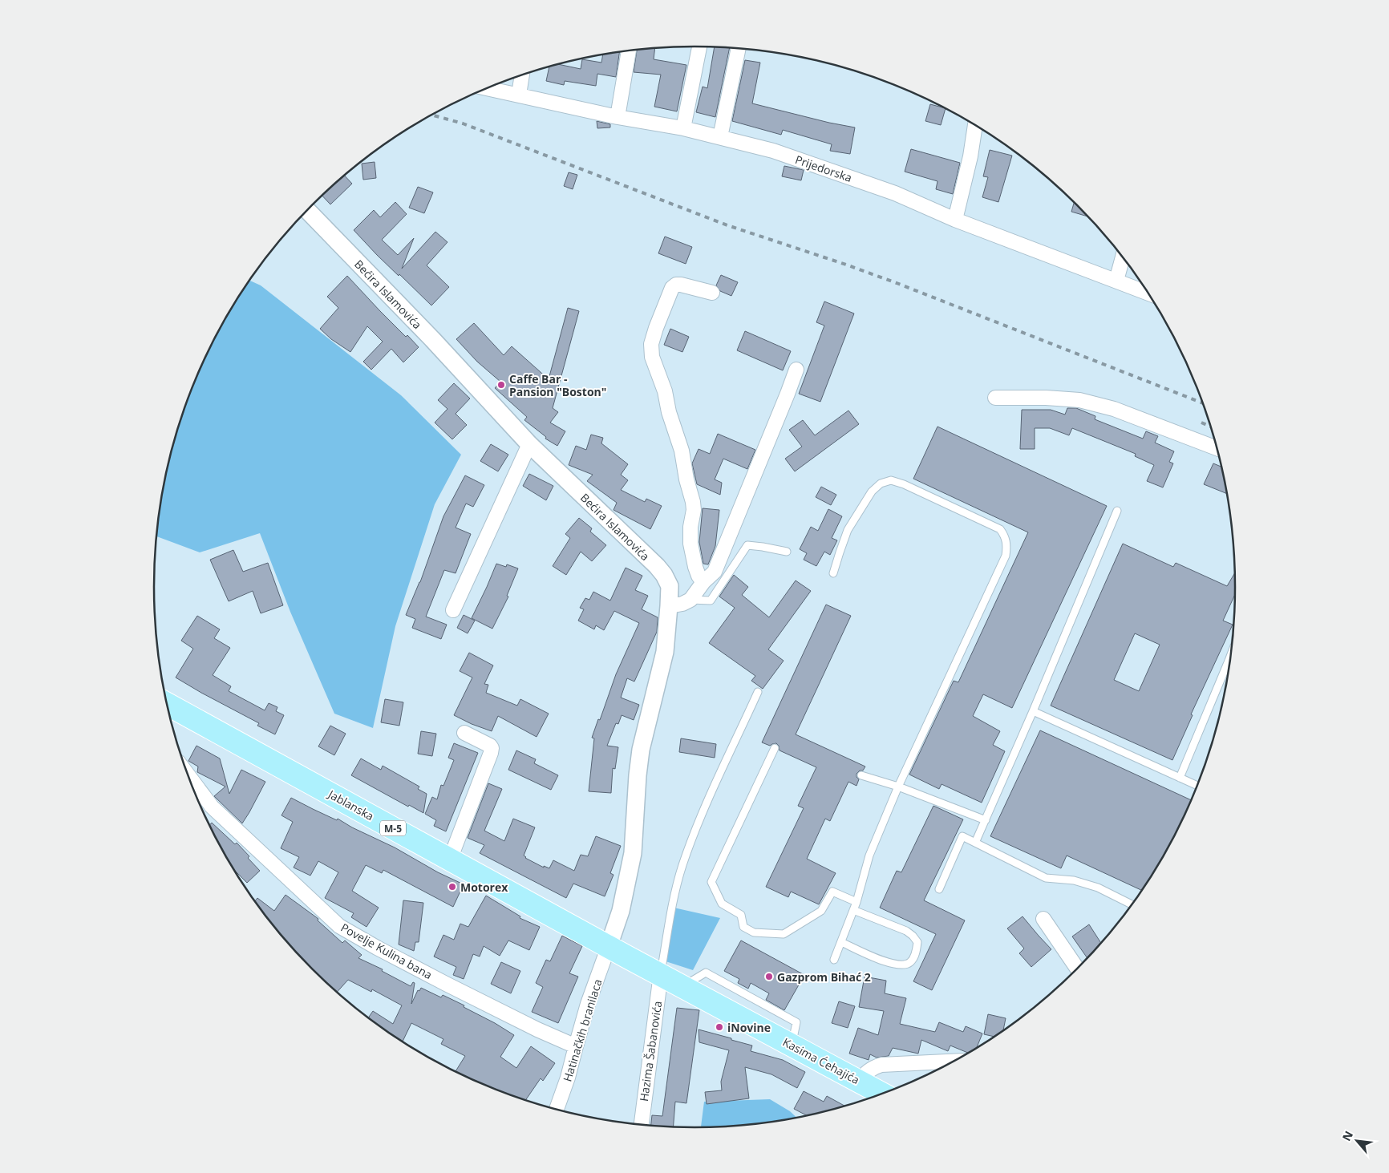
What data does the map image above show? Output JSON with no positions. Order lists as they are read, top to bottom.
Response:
{
  "streets": {
    "main road": ["Jablanska", "M-5", "Kasima Ćehajića"],
    "street": [
      "Prijedorska",
      "Bećira Islamovića",
      "Povelje Kulina bana",
      "Hatinačkih branilaca",
      "Hazima Šabanovića"
    ]
  },
  "crossings": [
    ["Bećira Islamovića", "Jablanska"],
    ["Bećira Islamovića", "Hatinačkih branilaca"],
    ["Bećira Islamovića", "Kasima Ćehajića"],
    ["Jablanska", "Hatinačkih branilaca"],
    ["Jablanska", "Kasima Ćehajića"],
    ["Povelje Kulina bana", "Hatinačkih branilaca"],
    ["Hatinačkih branilaca", "Kasima Ćehajića"],
    ["Hazima Šabanovića", "Kasima Ćehajića"]
  ],
  "places": [
    "Caffe Bar - Pansion \"Boston\"",
    "Motorex",
    "Gazprom Bihać 2",
    "iNovine"
  ],
  "north": "top left"
}
